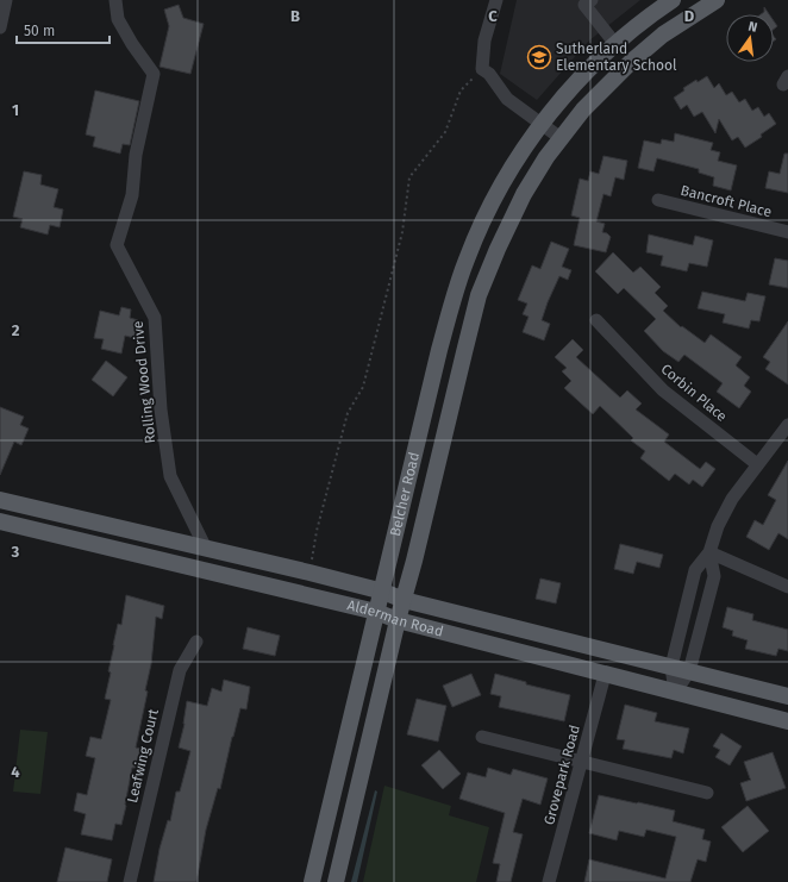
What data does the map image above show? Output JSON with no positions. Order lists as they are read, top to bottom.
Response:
{
  "streets": {
    "main road": ["Belcher Road", "Alderman Road"],
    "street": [
      "Bancroft Place",
      "Rolling Wood Drive",
      "Corbin Place",
      "Leafwing Court",
      "Grovepark Road"
    ]
  },
  "crossings": [
    ["Rolling Wood Drive", "Alderman Road"],
    ["Belcher Road", "Alderman Road"],
    ["Alderman Road", "Grovepark Road"]
  ],
  "places": {
    "school or university": ["Sutherland Elementary School"]
  },
  "scale_bar": "50 m",
  "north": "top",
  "grid": {
    "columns": ["B", "C", "D"],
    "rows": [
      "1",
      "2",
      "3",
      "4"
    ]
  }
}
